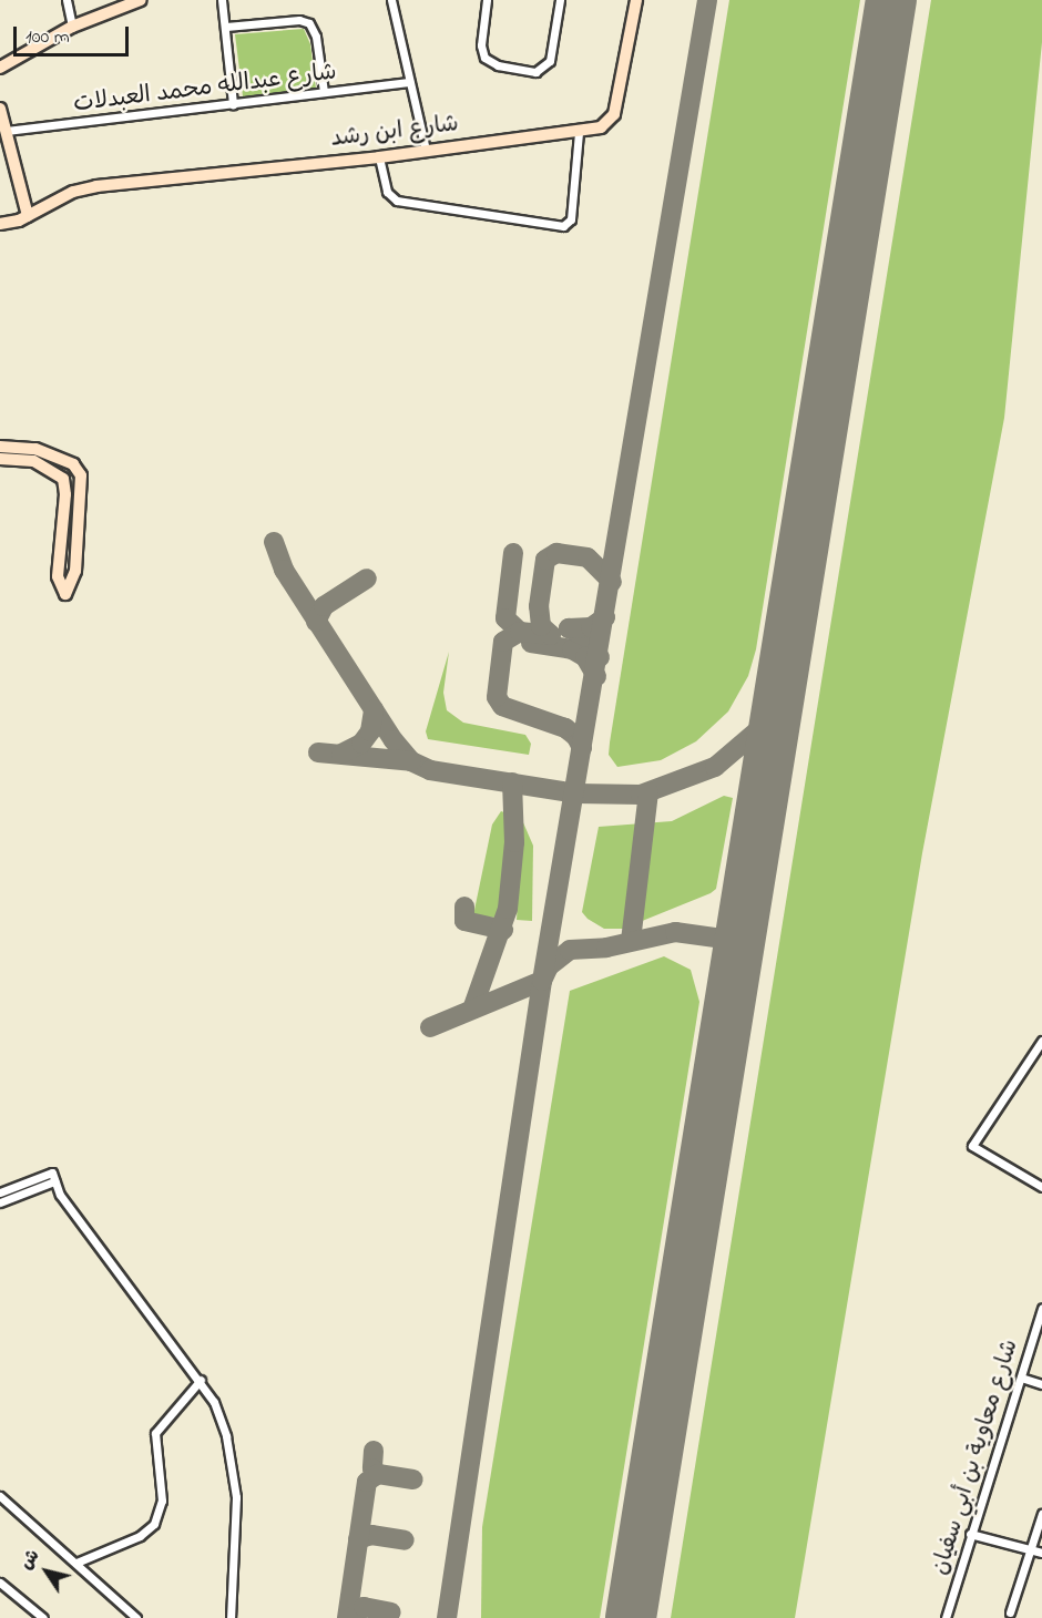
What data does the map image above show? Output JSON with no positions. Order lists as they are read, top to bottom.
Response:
{
  "streets": {
    "street": ["شارع عبدالله محمد العبدلات", "شارع ابن رشد", "شارع معاوية بن أبي سفيان"]
  },
  "scale_bar": "100 m",
  "north": "top left"
}
